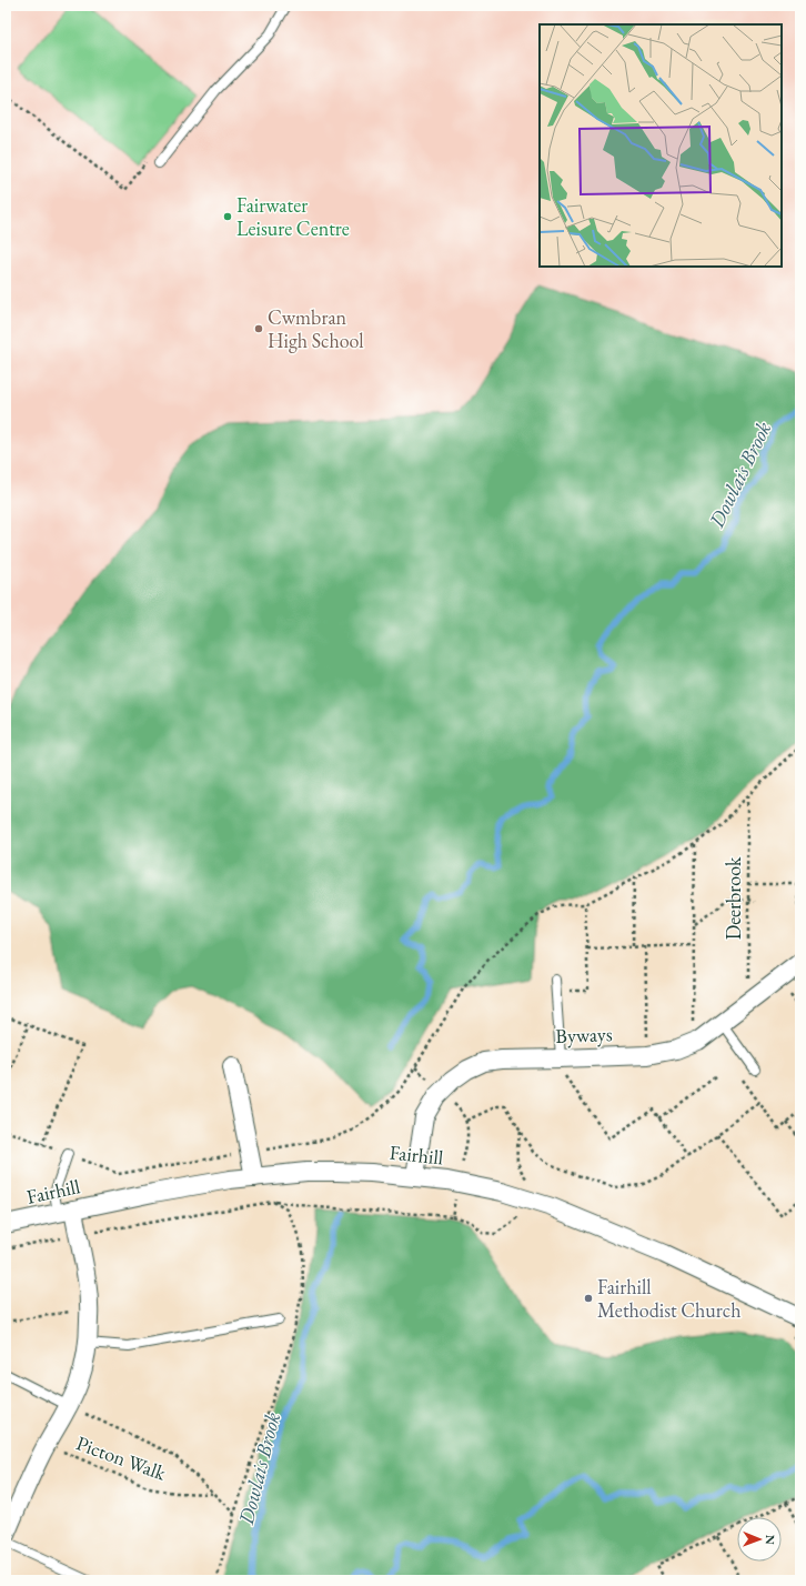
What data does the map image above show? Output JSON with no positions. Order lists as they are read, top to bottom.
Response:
{
  "streets": {
    "street": ["Byways", "Fairhill"],
    "path": ["Deerbrook", "Picton Walk"]
  },
  "crossings": [
    ["Deerbrook", "Byways"],
    ["Byways", "Fairhill"]
  ],
  "water": ["Dowlais Brook"],
  "places": ["Fairwater Leisure Centre", "Cwmbran High School", "Fairhill Methodist Church"],
  "north": "right"
}
